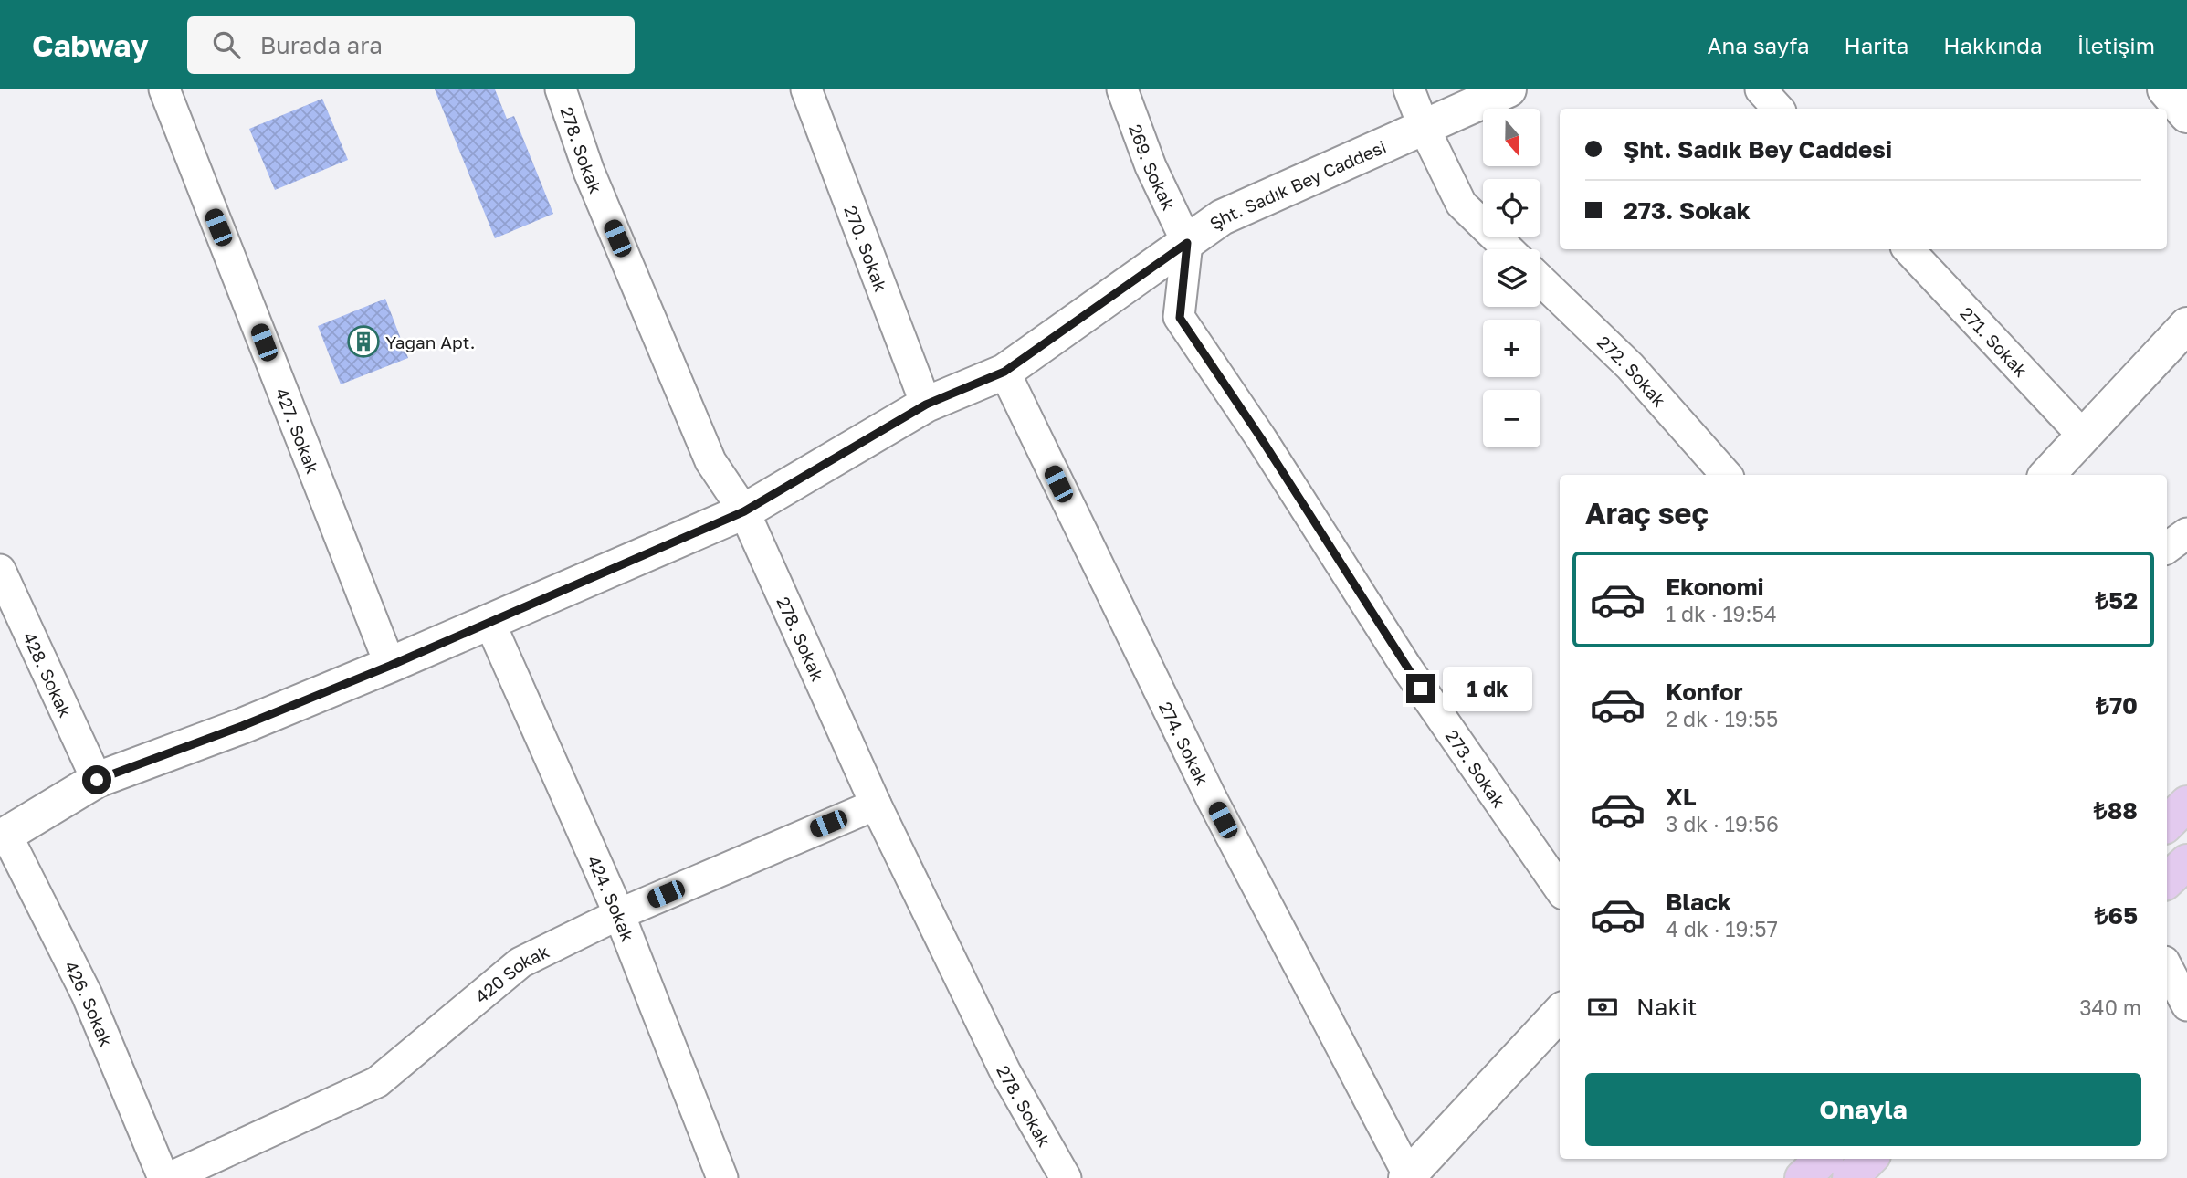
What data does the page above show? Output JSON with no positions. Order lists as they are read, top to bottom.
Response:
{
  "streets": {
    "street": [
      "278. Sokak",
      "269. Sokak",
      "Şht. Sadık Bey Caddesi",
      "270. Sokak",
      "271. Sokak",
      "272. Sokak",
      "427. Sokak",
      "428. Sokak",
      "274. Sokak",
      "273. Sokak",
      "424. Sokak",
      "420 Sokak",
      "426. Sokak"
    ]
  },
  "crossings": [
    ["278. Sokak", "Şht. Sadık Bey Caddesi"],
    ["278. Sokak", "420 Sokak"],
    ["269. Sokak", "Şht. Sadık Bey Caddesi"],
    ["269. Sokak", "273. Sokak"],
    ["Şht. Sadık Bey Caddesi", "270. Sokak"],
    ["Şht. Sadık Bey Caddesi", "427. Sokak"],
    ["Şht. Sadık Bey Caddesi", "428. Sokak"],
    ["Şht. Sadık Bey Caddesi", "274. Sokak"],
    ["Şht. Sadık Bey Caddesi", "273. Sokak"],
    ["Şht. Sadık Bey Caddesi", "424. Sokak"],
    ["Şht. Sadık Bey Caddesi", "426. Sokak"],
    ["424. Sokak", "420 Sokak"]
  ],
  "places": {
    "building": ["Yağan Apt."]
  },
  "north": "bottom",
  "page": {
    "header": "Cabway",
    "search": "Burada ara",
    "nav": [
      "Ana sayfa",
      "Harita",
      "Hakkında",
      "İletişim"
    ],
    "map_buttons": ["+", "−"],
    "banner": ["Şht. Sadık Bey Caddesi", "273. Sokak"],
    "heading": "Araç seç",
    "list": [
      {
        "name": "Ekonomi",
        "note": "1 dk · 19:54",
        "value": "₺52"
      },
      {
        "name": "Konfor",
        "note": "2 dk · 19:55",
        "value": "₺70"
      },
      {
        "name": "XL",
        "note": "3 dk · 19:56",
        "value": "₺88"
      },
      {
        "name": "Black",
        "note": "4 dk · 19:57",
        "value": "₺65"
      }
    ],
    "bubble": "1 dk",
    "pay": ["Nakit", "340 m"],
    "buttons": "Onayla"
  }
}
